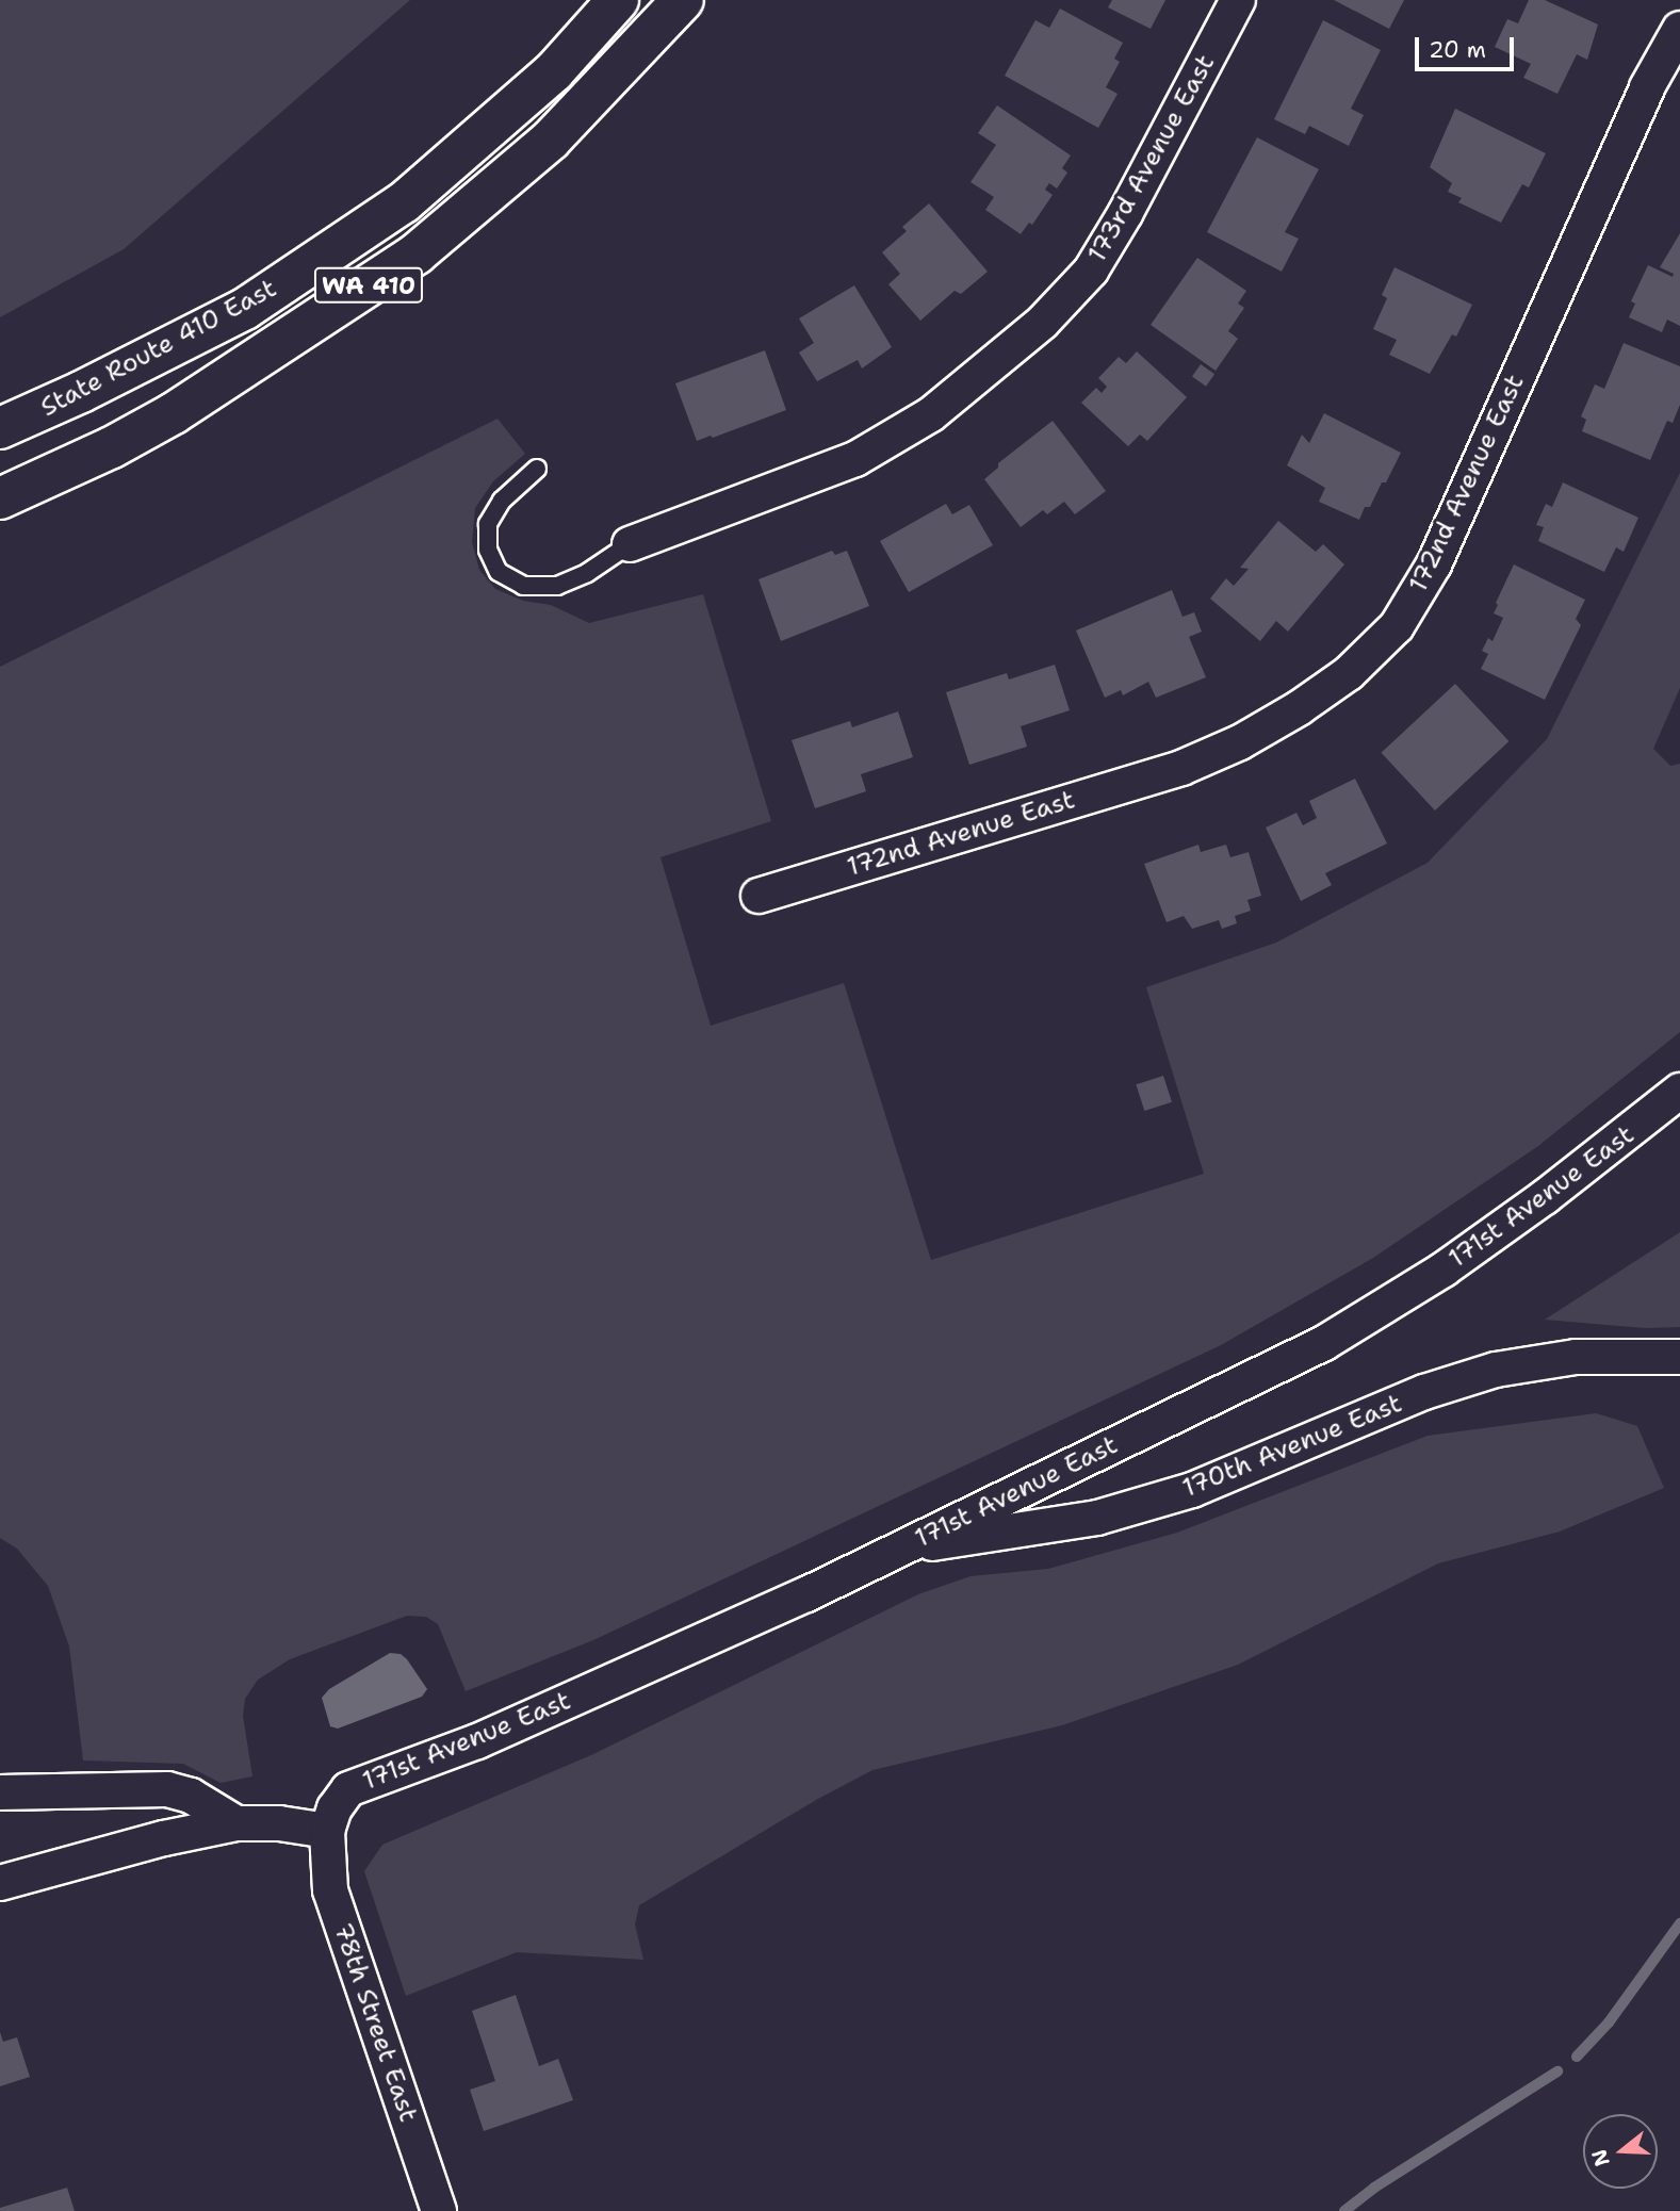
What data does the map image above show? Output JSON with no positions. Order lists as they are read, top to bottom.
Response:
{
  "streets": {
    "highway": ["WA 410", "State Route 410 East"],
    "street": [
      "173rd Avenue East",
      "172nd Avenue East",
      "171st Avenue East",
      "170th Avenue East",
      "78th Street East"
    ]
  },
  "crossings": [
    ["171st Avenue East", "170th Avenue East"],
    ["171st Avenue East", "78th Street East"]
  ],
  "scale_bar": "20 m",
  "north": "left"
}
